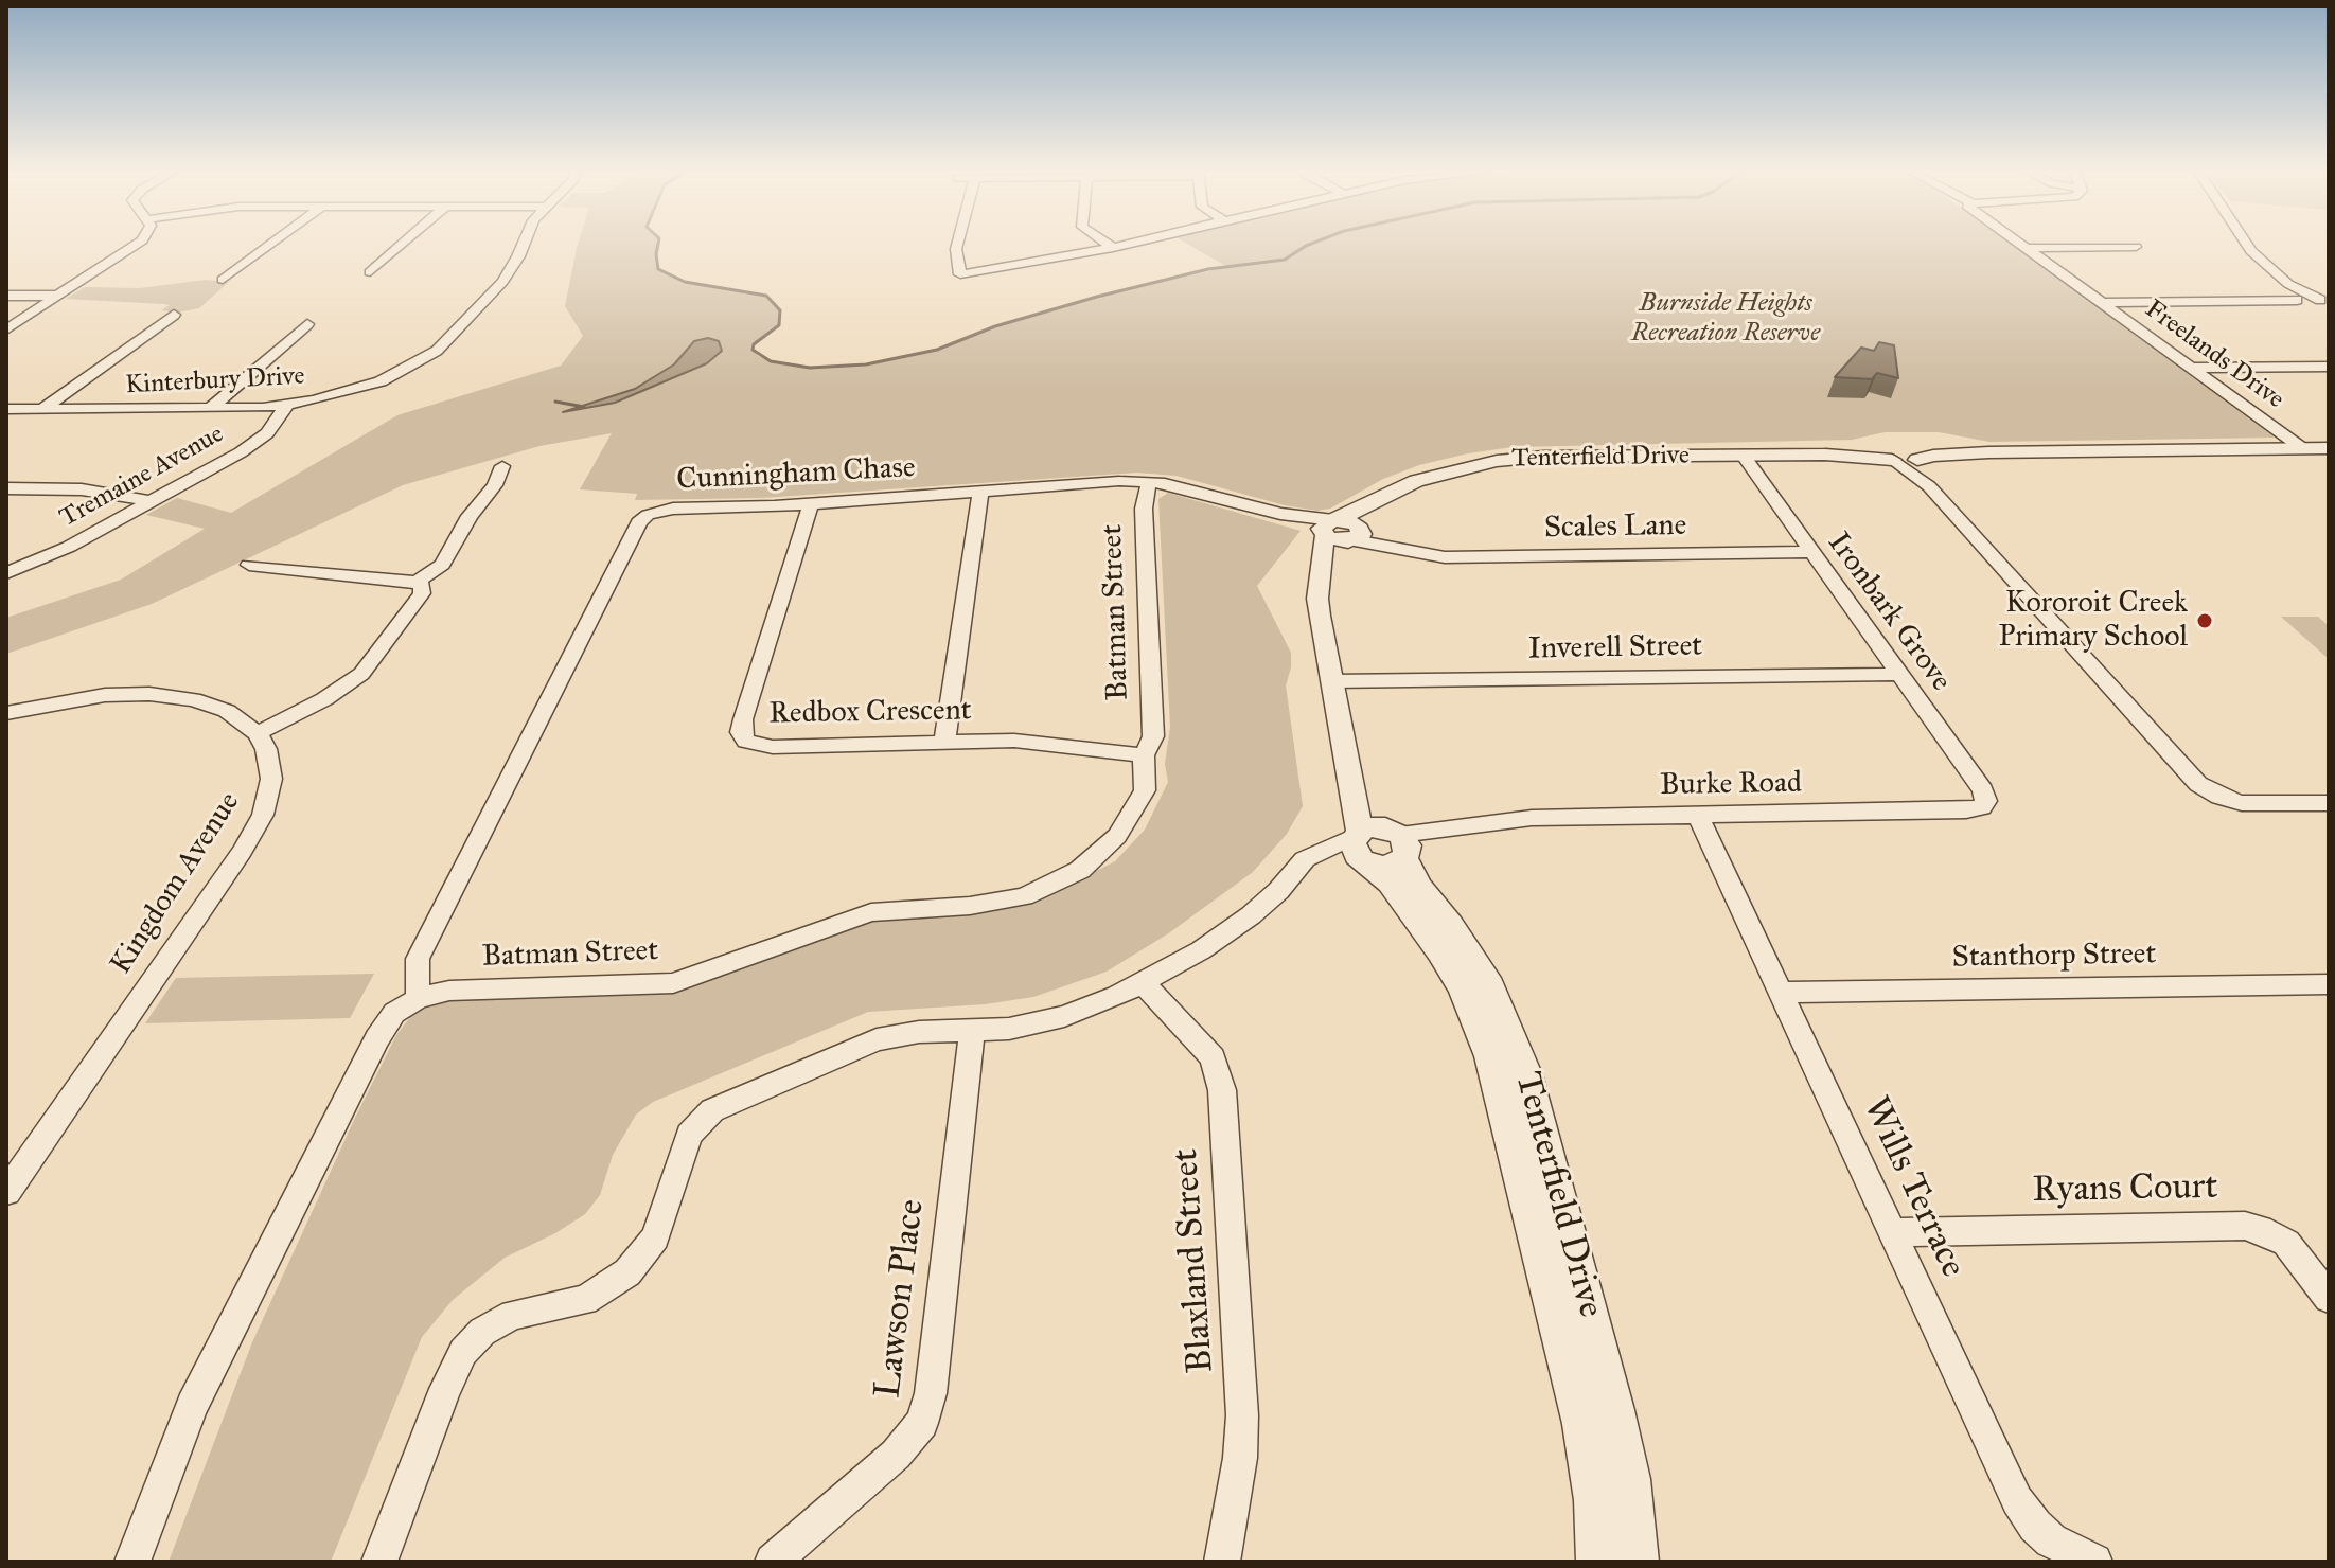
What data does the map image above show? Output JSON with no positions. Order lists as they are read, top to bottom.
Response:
{
  "streets": {
    "street": [
      "Freelands Drive",
      "Kinterbury Drive",
      "Tenterfield Drive",
      "Cunningham Chase",
      "Tremaine Avenue",
      "Scales Lane",
      "Batman Street",
      "Ironbark Grove",
      "Inverell Street",
      "Redbox Crescent",
      "Burke Road",
      "Kingdom Avenue",
      "Stanthorp Street",
      "Wills Terrace",
      "Ryans Court",
      "Blaxland Street",
      "Lawson Place"
    ]
  },
  "crossings": [
    ["Freelands Drive", "Tenterfield Drive"],
    ["Kinterbury Drive", "Tremaine Avenue"],
    ["Tenterfield Drive", "Cunningham Chase"],
    ["Tenterfield Drive", "Ironbark Grove"],
    ["Tenterfield Drive", "Inverell Street"],
    ["Tenterfield Drive", "Burke Road"],
    ["Cunningham Chase", "Batman Street"],
    ["Cunningham Chase", "Redbox Crescent"],
    ["Scales Lane", "Ironbark Grove"],
    ["Batman Street", "Redbox Crescent"],
    ["Ironbark Grove", "Inverell Street"],
    ["Ironbark Grove", "Burke Road"],
    ["Burke Road", "Wills Terrace"],
    ["Stanthorp Street", "Wills Terrace"],
    ["Wills Terrace", "Ryans Court"]
  ],
  "parks": ["Burnside Heights Recreation Reserve"],
  "places": ["Kororoit Creek Primary School"]
}
